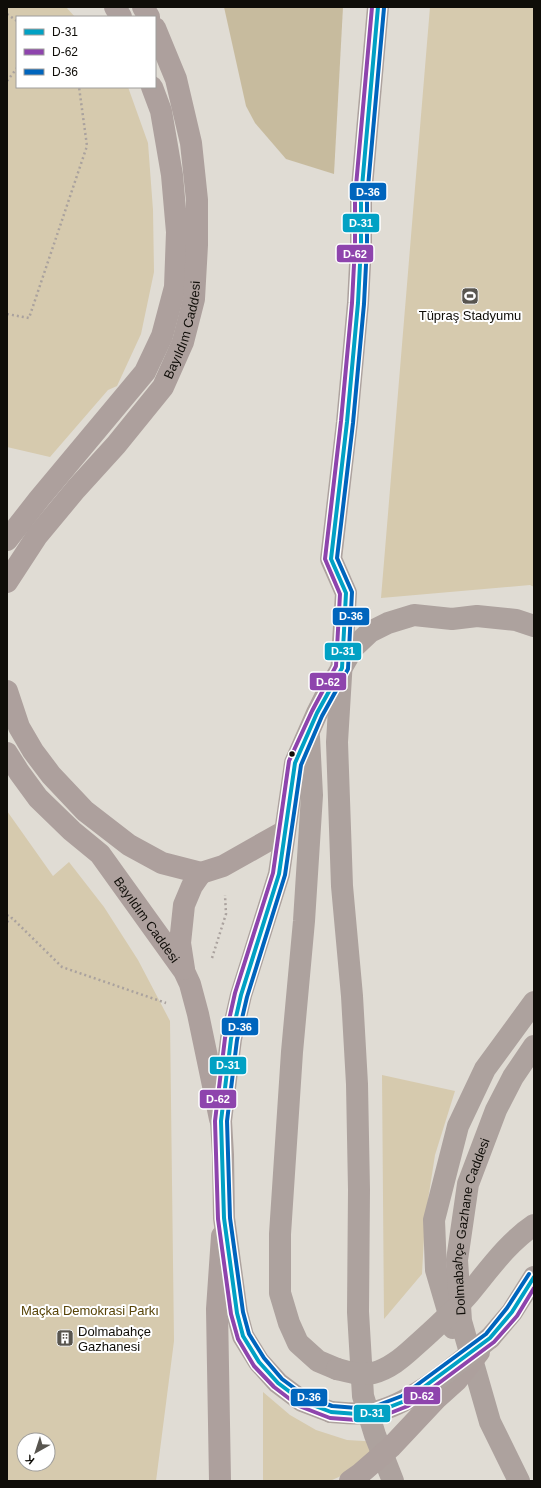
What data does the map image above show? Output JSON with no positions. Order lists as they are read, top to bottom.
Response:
{
  "streets": {
    "main road": ["Bayıldım Caddesi", "Dolmabahçe Gazhane Caddesi"]
  },
  "parks": ["Maçka Demokrasi Parkı"],
  "places": {
    "sports": ["Tüpraş Stadyumu"],
    "building": ["Dolmabahçe Gazhanesi"]
  },
  "lines": ["transit line D-31", "transit line D-62", "transit line D-36"],
  "legend": ["D-31", "D-62", "D-36"],
  "north": "bottom left"
}
